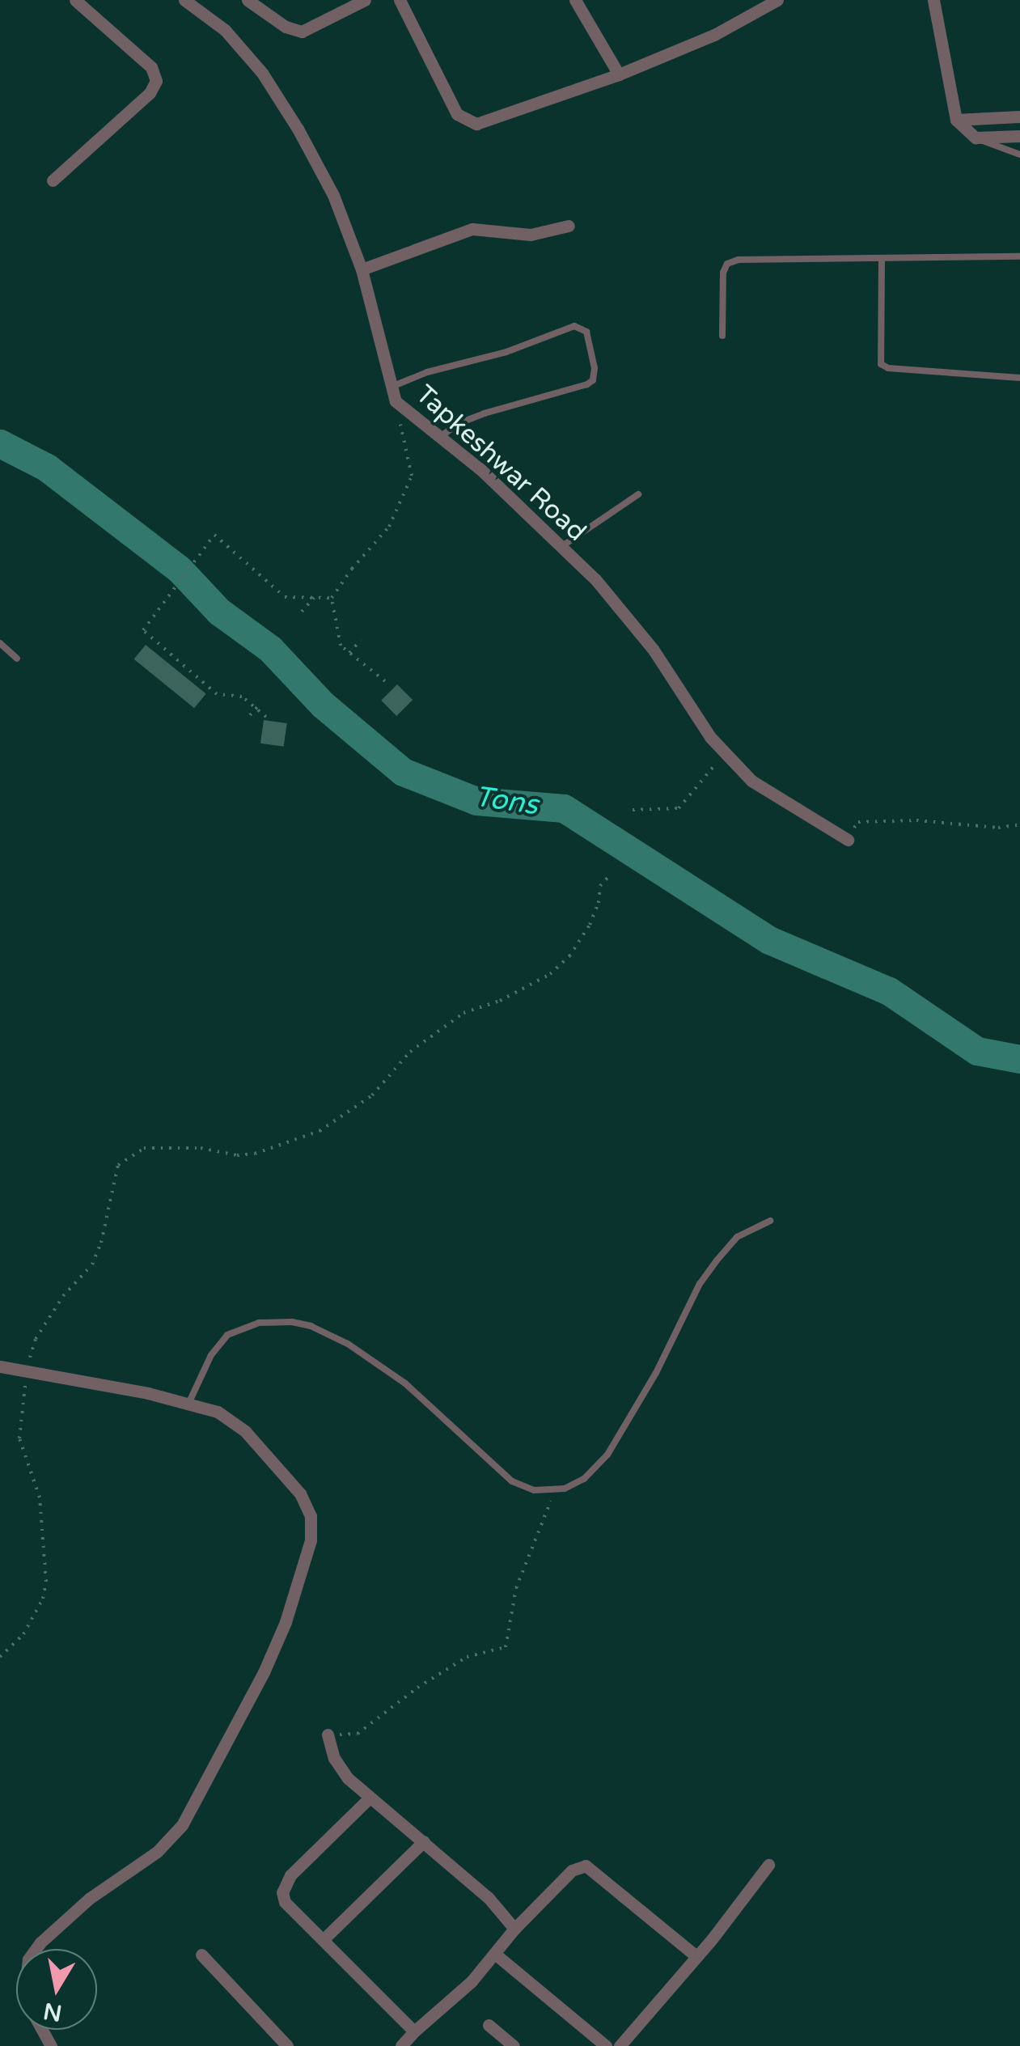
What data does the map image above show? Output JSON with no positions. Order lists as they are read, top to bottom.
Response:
{
  "streets": {
    "street": ["Tapkeshwar Road"]
  },
  "water": ["Tons"],
  "north": "bottom"
}
